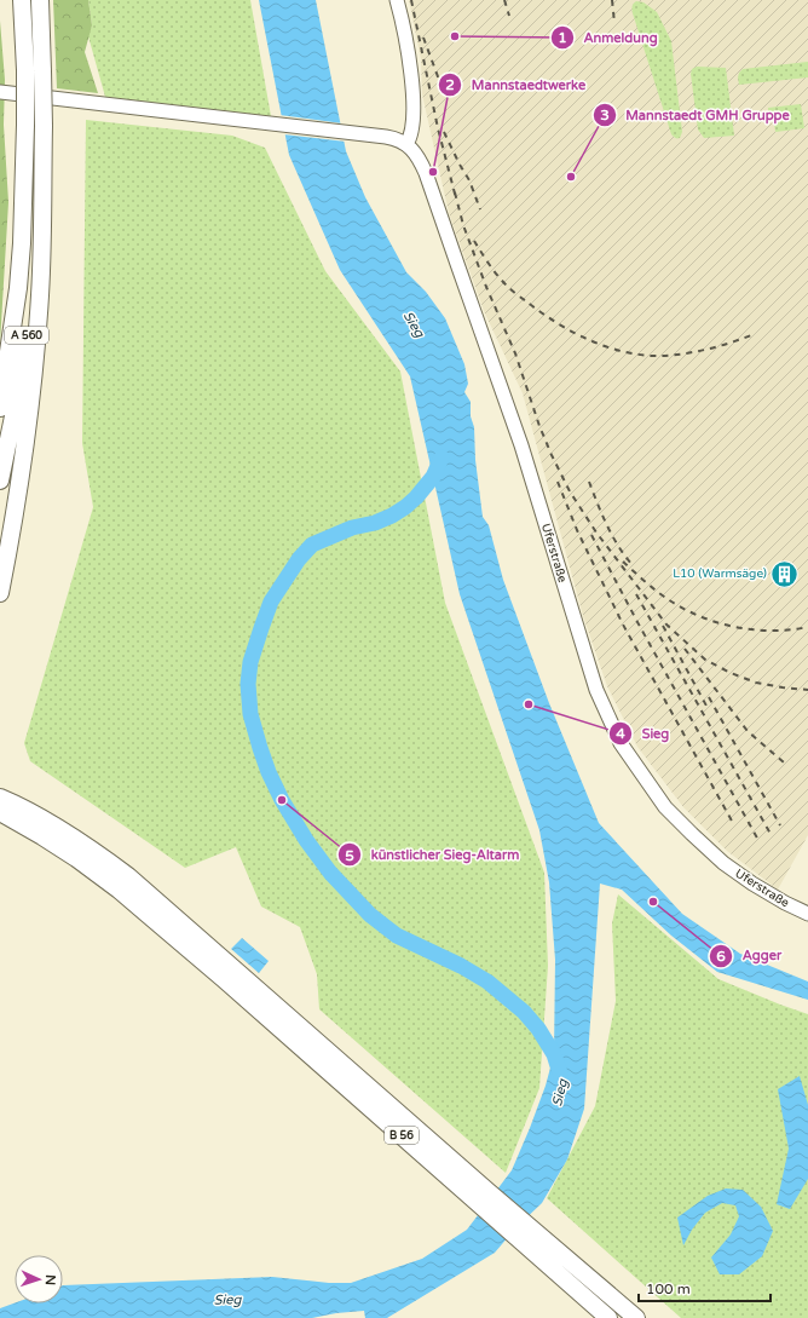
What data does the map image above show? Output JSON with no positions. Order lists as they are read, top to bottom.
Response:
{
  "streets": {
    "highway": ["A 560", "B 56"],
    "street": ["Uferstraße"]
  },
  "water": ["Sieg"],
  "places": {
    "other": [
      "Anmeldung",
      "Mannstaedtwerke",
      "Mannstaedt GMH Gruppe",
      "Sieg",
      "künstlicher Sieg-Altarm",
      "Agger"
    ],
    "building": ["L10 (Warmsäge)"]
  },
  "scale_bar": "100 m",
  "north": "right"
}
